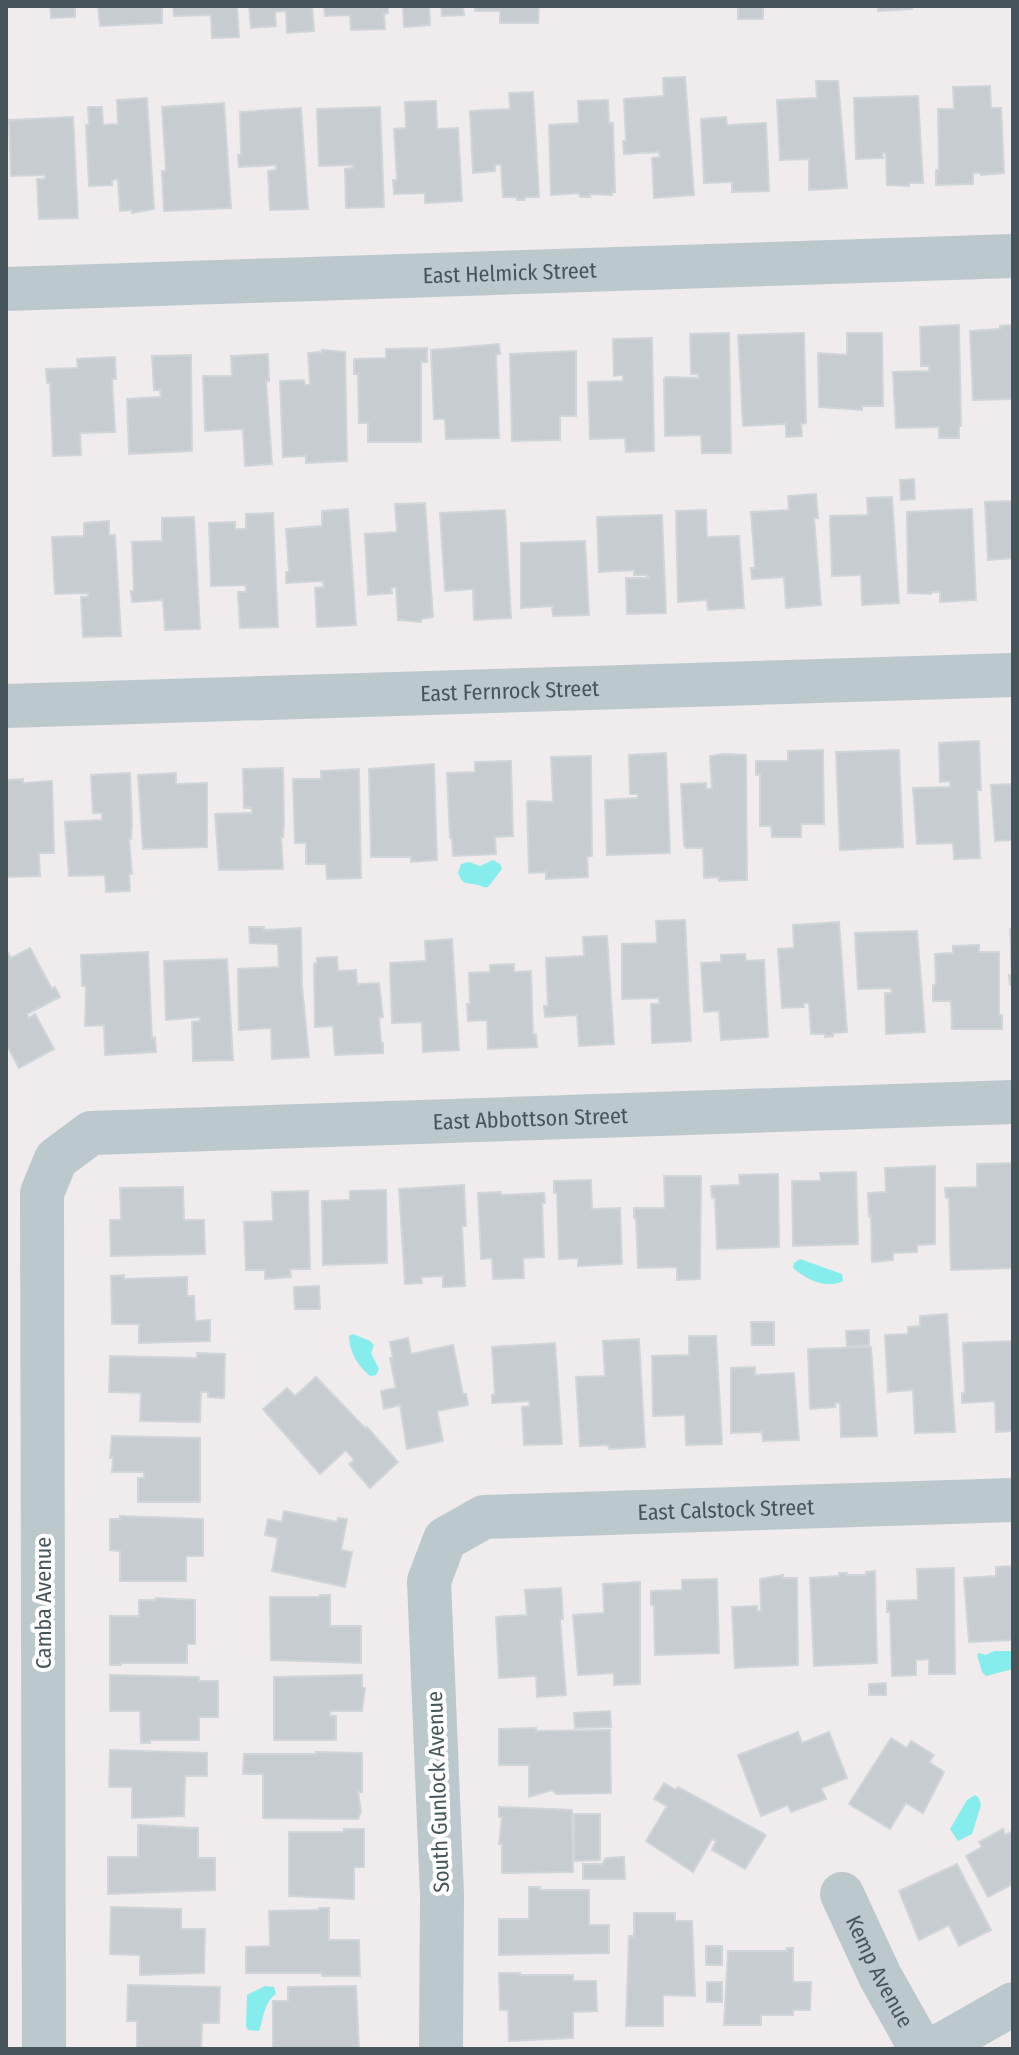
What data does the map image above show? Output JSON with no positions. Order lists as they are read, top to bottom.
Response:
{
  "streets": {
    "street": [
      "East Helmick Street",
      "East Fernrock Street",
      "East Abbottson Street",
      "East Calstock Street",
      "Camba Avenue",
      "South Gunlock Avenue",
      "Kemp Avenue"
    ]
  },
  "crossings": [
    ["East Abbottson Street", "Camba Avenue"],
    ["East Calstock Street", "South Gunlock Avenue"]
  ]
}
